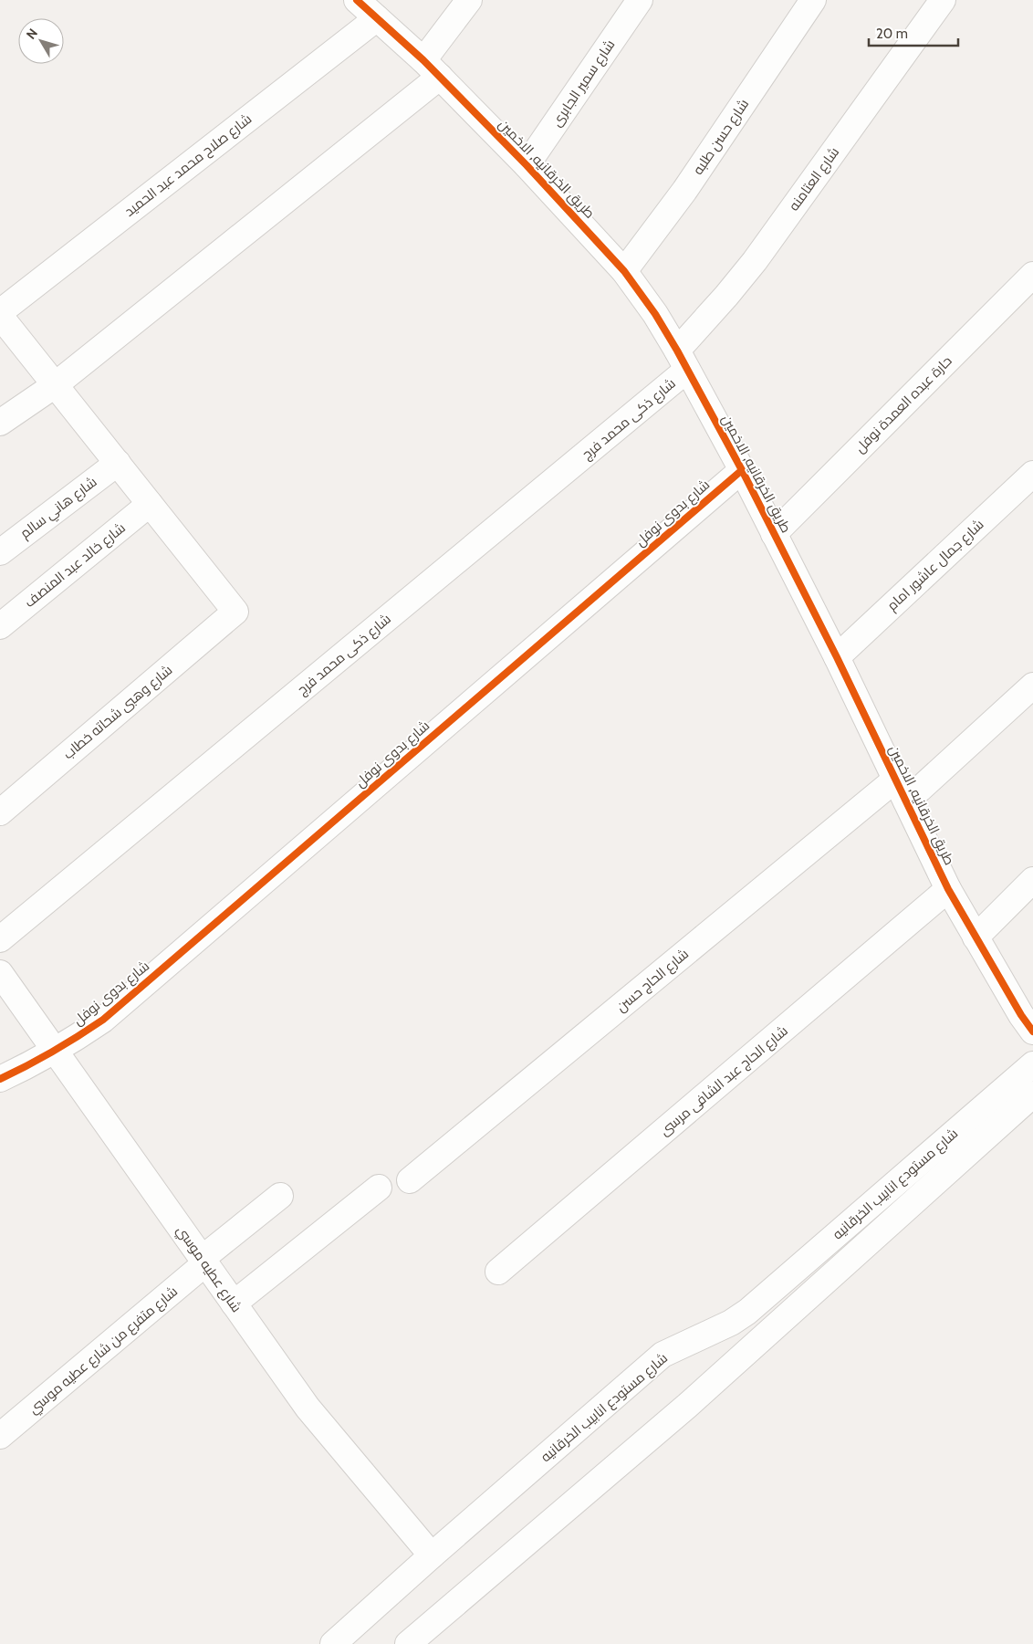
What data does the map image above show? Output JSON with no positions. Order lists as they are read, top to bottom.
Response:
{
  "streets": {
    "street": [
      "شارع سمير الجابرى",
      "شارع حسن طلبه",
      "شارع صلاح محمد عبد الحميد",
      "طريق الخرقانيه, الاخمين",
      "شارع العتامنه",
      "حارة عبده العمدة نوفل",
      "شارع ذكى محمد فرج",
      "شارع هاني سالم",
      "شارع بدوى نوفل",
      "شارع خالد عبد المنصف",
      "شارع جمال عاشور امام",
      "شارع وهبى شحاته خطاب",
      "شارع الحاج حسن",
      "شارع الحاج عبد الشافى مرسى",
      "شارع مستودع انابيب الخرقانيه",
      "شارع عطيه موسي",
      "شارع متفرع من شارع عطيه موسي"
    ]
  },
  "crossings": [
    ["شارع سمير الجابرى", "طريق الخرقانيه, الاخمين"],
    ["شارع حسن طلبه", "طريق الخرقانيه, الاخمين"],
    ["شارع صلاح محمد عبد الحميد", "طريق الخرقانيه, الاخمين"],
    ["طريق الخرقانيه, الاخمين", "شارع العتامنه"],
    ["طريق الخرقانيه, الاخمين", "حارة عبده العمدة نوفل"],
    ["طريق الخرقانيه, الاخمين", "شارع ذكى محمد فرج"],
    ["طريق الخرقانيه, الاخمين", "شارع بدوى نوفل"],
    ["طريق الخرقانيه, الاخمين", "شارع جمال عاشور امام"],
    ["طريق الخرقانيه, الاخمين", "شارع الحاج حسن"],
    ["طريق الخرقانيه, الاخمين", "شارع الحاج عبد الشافى مرسى"],
    ["شارع العتامنه", "شارع ذكى محمد فرج"],
    ["شارع بدوى نوفل", "شارع عطيه موسي"],
    ["شارع خالد عبد المنصف", "شارع وهبى شحاته خطاب"],
    ["شارع مستودع انابيب الخرقانيه", "شارع عطيه موسي"],
    ["شارع عطيه موسي", "شارع متفرع من شارع عطيه موسي"]
  ],
  "scale_bar": "20 m",
  "north": "top left"
}
